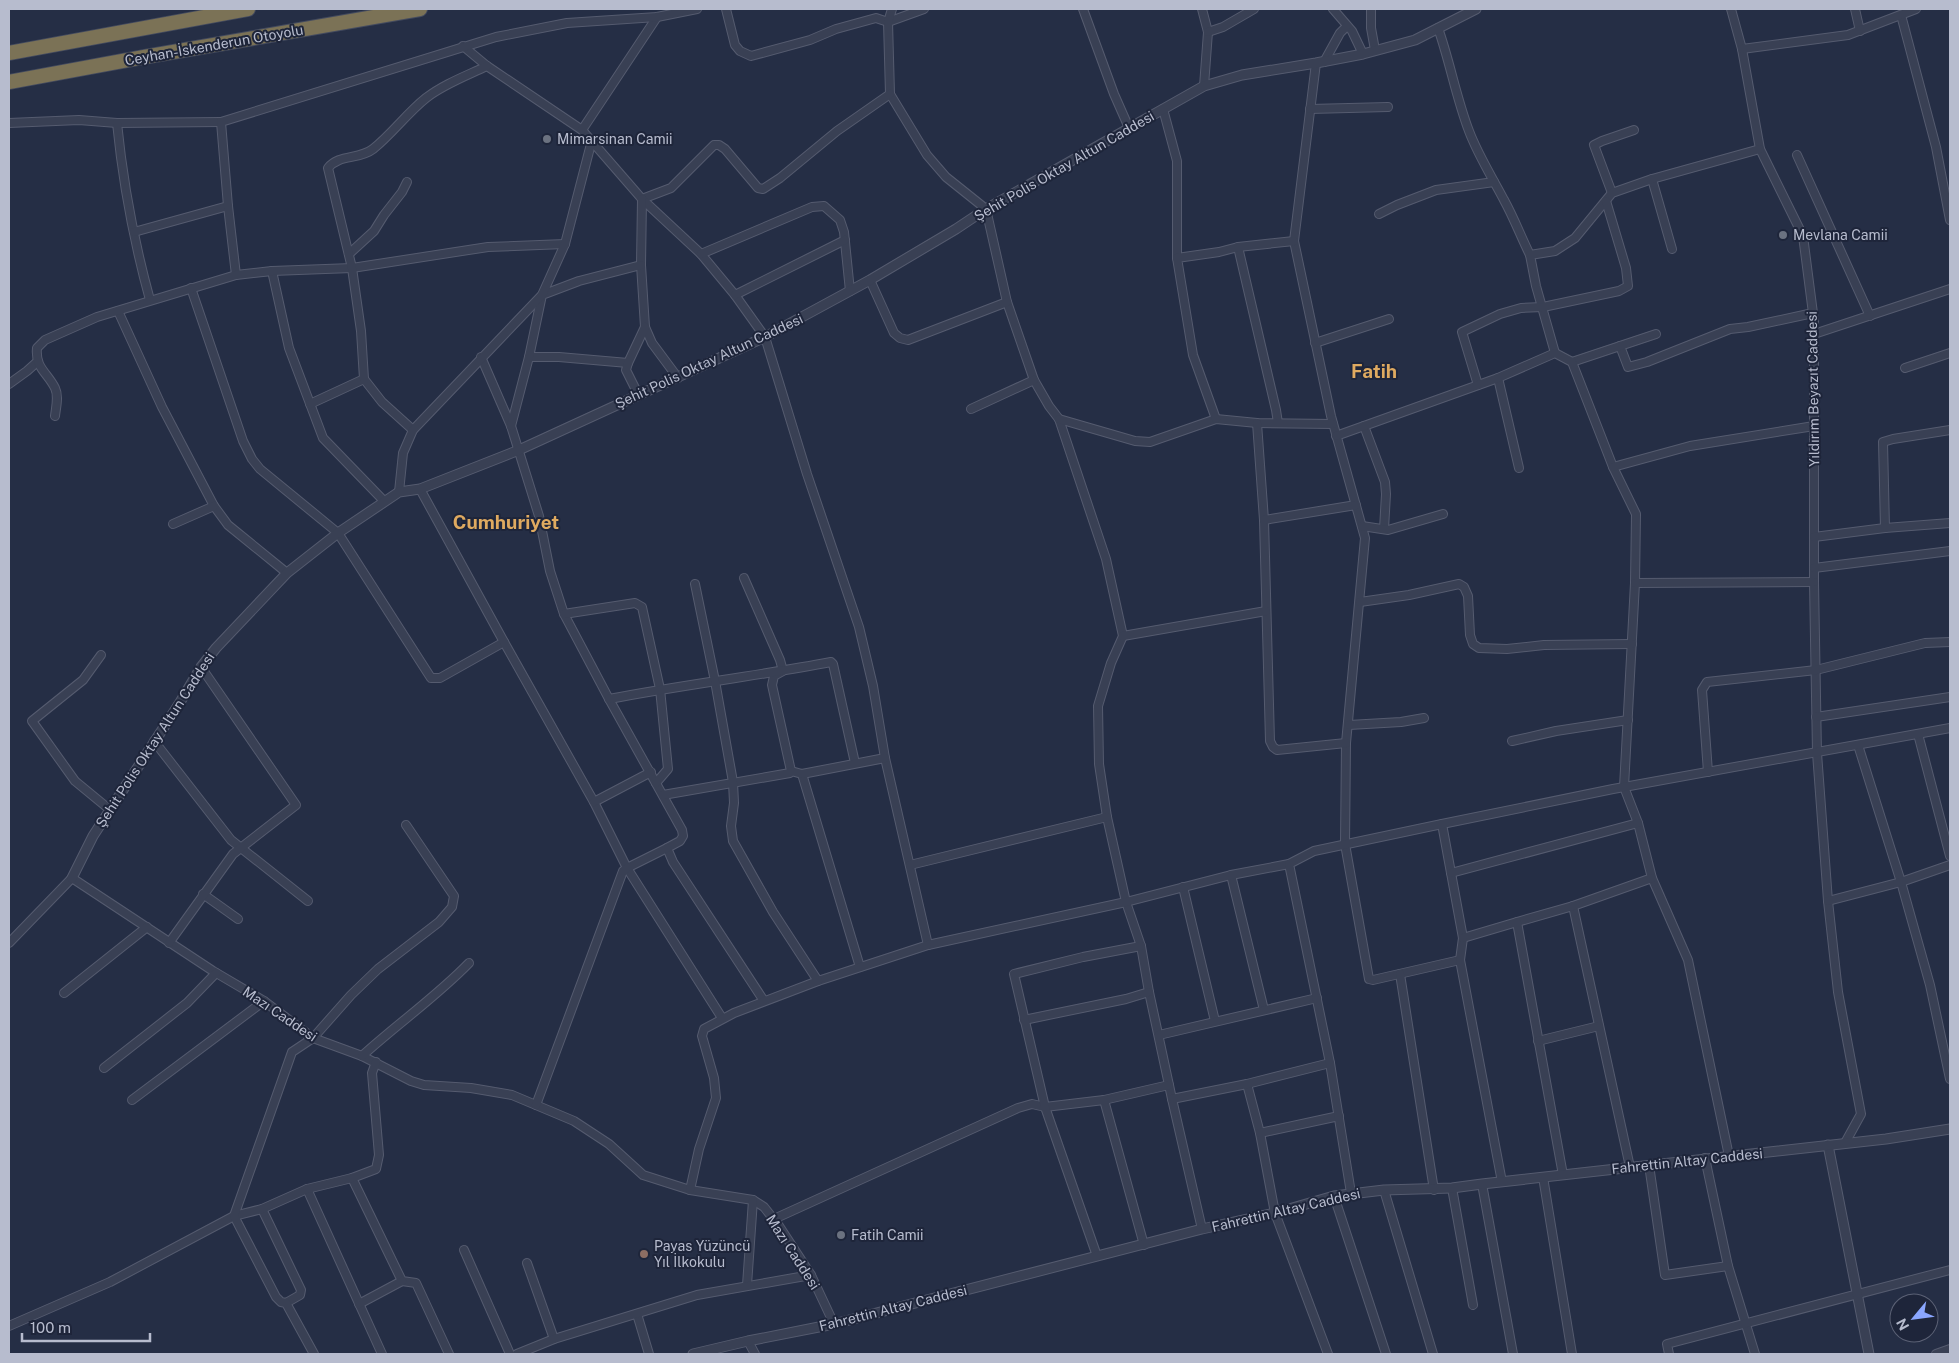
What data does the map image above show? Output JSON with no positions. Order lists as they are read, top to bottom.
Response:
{
  "streets": {
    "highway": ["Ceyhan-İskenderun Otoyolu"],
    "street": [
      "Şehit Polis Oktay Altun Caddesi",
      "Yıldırım Beyazıt Caddesi",
      "Mazı Caddesi",
      "Fahrettin Altay Caddesi"
    ]
  },
  "crossings": [
    ["Şehit Polis Oktay Altun Caddesi", "Mazı Caddesi"],
    ["Yıldırım Beyazıt Caddesi", "Fahrettin Altay Caddesi"],
    ["Mazı Caddesi", "Fahrettin Altay Caddesi"]
  ],
  "districts": ["Fatih", "Cumhuriyet"],
  "places": [
    "Mimarsinan Camii",
    "Mevlana Camii",
    "Fatih Camii",
    "Payas Yüzüncü Yıl İlkokulu"
  ],
  "scale_bar": "100 m",
  "north": "bottom left"
}
